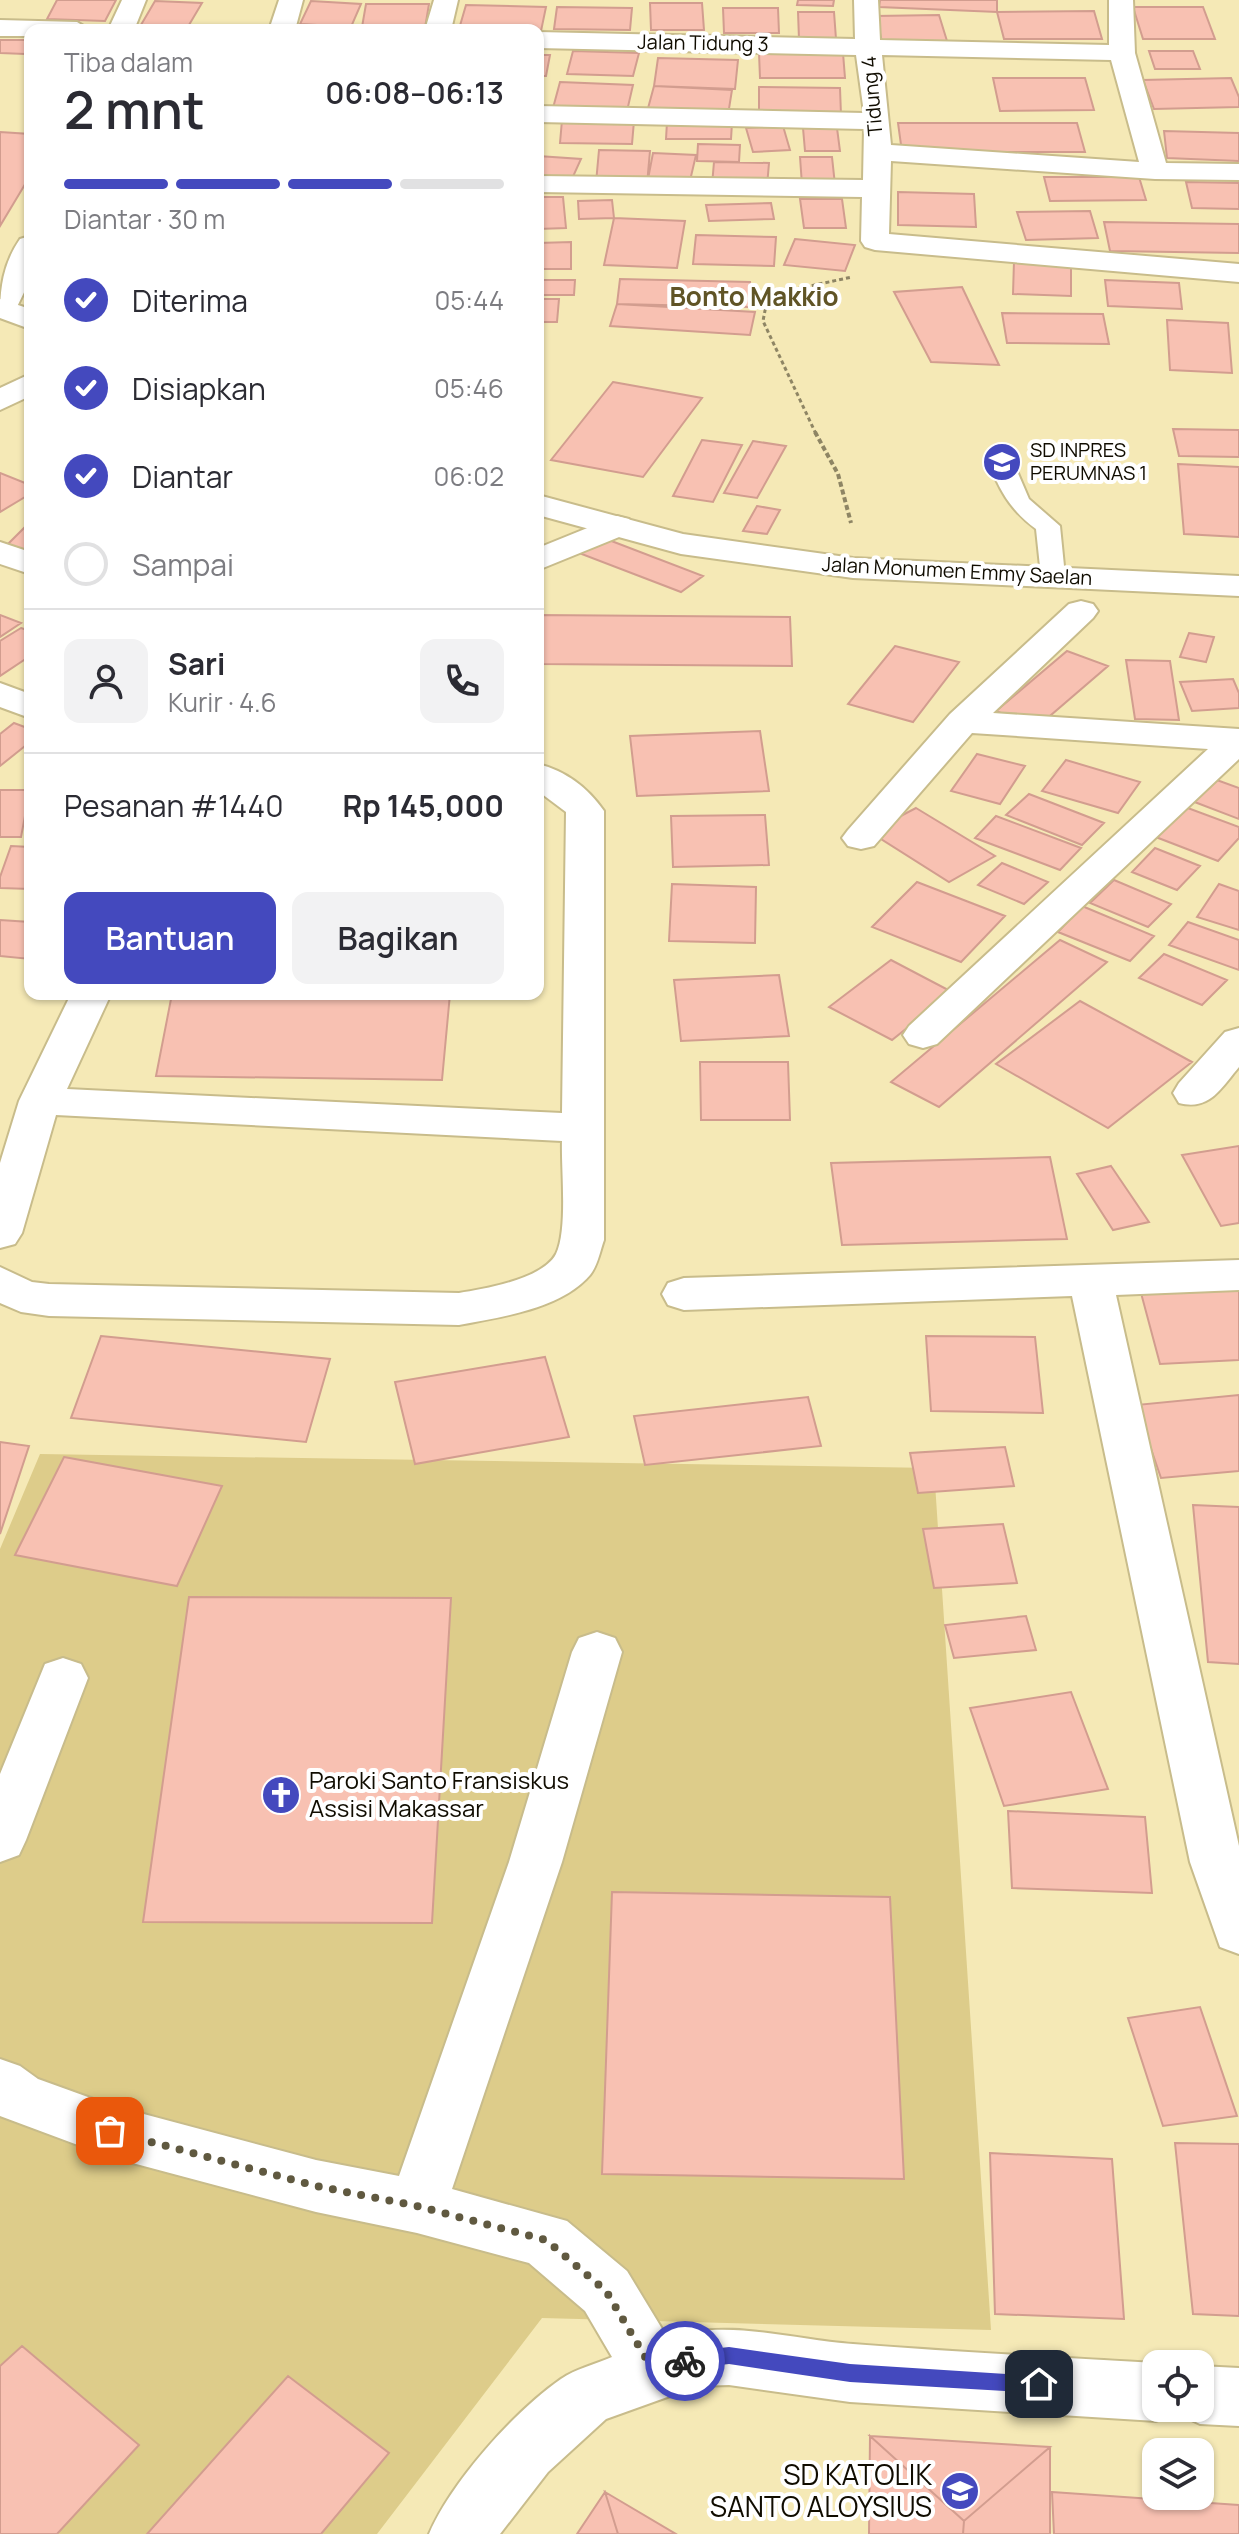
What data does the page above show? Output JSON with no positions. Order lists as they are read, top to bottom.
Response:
{
  "streets": {
    "street": ["Jalan Tidung 3", "Tidung 4", "Jalan Monumen Emmy Saelan"]
  },
  "crossings": [
    ["Jalan Tidung 3", "Tidung 4"]
  ],
  "districts": ["Bonto Makkio"],
  "places": {
    "school or university": ["SD INPRES PERUMNAS 1", "SD KATOLIK SANTO ALOYSIUS"],
    "church": ["Paroki Santo Fransiskus Assisi Makassar"]
  },
  "page": {
    "heading": ["2 mnt", "Tiba dalam", "06:08–06:13"],
    "panel": [
      "Sari",
      "Kurir · 4.6",
      "Pesanan #1440",
      "Rp 145,000"
    ],
    "bar": "Diantar · 30 m",
    "list": [
      ["Diterima", "05:44"],
      ["Disiapkan", "05:46"],
      ["Diantar", "06:02"],
      "Sampai"
    ],
    "buttons": ["Bantuan", "Bagikan"]
  }
}
